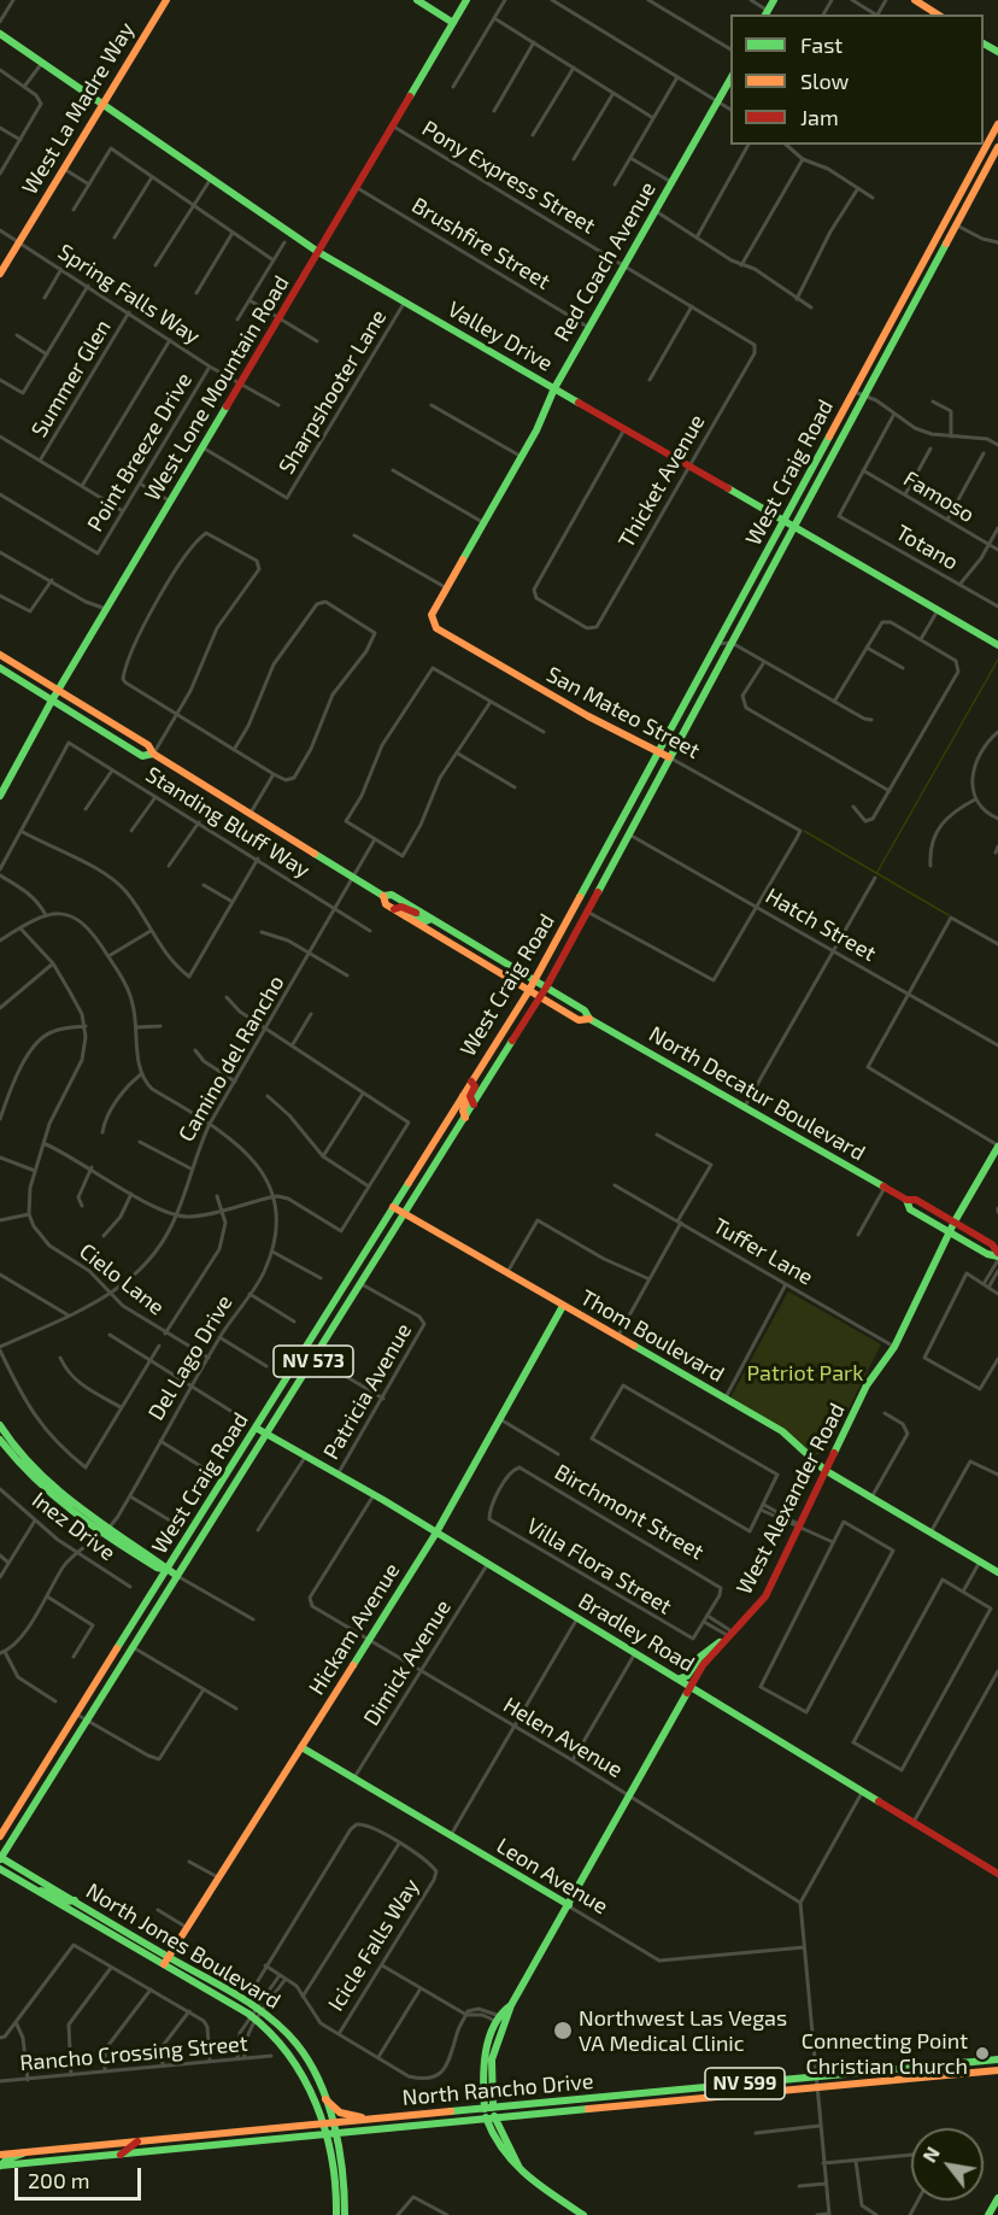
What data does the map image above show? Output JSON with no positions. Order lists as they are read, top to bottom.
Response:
{
  "streets": {
    "main road": [
      "West La Madre Way",
      "Red Coach Avenue",
      "Valley Drive",
      "West Lone Mountain Road",
      "West Craig Road",
      "San Mateo Street",
      "North Decatur Boulevard",
      "Thom Boulevard",
      "NV 573",
      "West Alexander Road",
      "Hickam Avenue",
      "Bradley Road",
      "Leon Avenue",
      "North Jones Boulevard",
      "NV 599",
      "North Rancho Drive"
    ],
    "street": [
      "Pony Express Street",
      "Brushfire Street",
      "Spring Falls Way",
      "Summer Glen",
      "Sharpshooter Lane",
      "Point Breeze Drive",
      "Thicket Avenue",
      "Famoso",
      "Totano",
      "Standing Bluff Way",
      "Hatch Street",
      "Camino del Rancho",
      "Tuffer Lane",
      "Cielo Lane",
      "Del Lago Drive",
      "Patricia Avenue",
      "Birchmont Street",
      "Inez Drive",
      "Villa Flora Street",
      "Dimick Avenue",
      "Helen Avenue",
      "Icicle Falls Way",
      "Rancho Crossing Street"
    ]
  },
  "crossings": [
    ["West La Madre Way", "Spring Falls Way"],
    ["West La Madre Way", "Valley Drive"],
    ["Pony Express Street", "Red Coach Avenue"],
    ["Pony Express Street", "West Lone Mountain Road"],
    ["Pony Express Street", "Thicket Avenue"],
    ["Brushfire Street", "Red Coach Avenue"],
    ["Brushfire Street", "West Lone Mountain Road"],
    ["Red Coach Avenue", "Valley Drive"],
    ["Red Coach Avenue", "San Mateo Street"],
    ["Spring Falls Way", "Summer Glen"],
    ["Spring Falls Way", "West Lone Mountain Road"],
    ["Spring Falls Way", "Point Breeze Drive"],
    ["Valley Drive", "West Lone Mountain Road"],
    ["Valley Drive", "Sharpshooter Lane"],
    ["Valley Drive", "West Craig Road"],
    ["Valley Drive", "Thicket Avenue"],
    ["West Lone Mountain Road", "Sharpshooter Lane"],
    ["West Lone Mountain Road", "North Decatur Boulevard"],
    ["West Craig Road", "San Mateo Street"],
    ["West Craig Road", "Hatch Street"],
    ["West Craig Road", "North Decatur Boulevard"],
    ["West Craig Road", "Thom Boulevard"],
    ["West Craig Road", "Patricia Avenue"],
    ["West Craig Road", "Bradley Road"],
    ["West Craig Road", "North Jones Boulevard"],
    ["Famoso", "Totano"],
    ["San Mateo Street", "Hatch Street"],
    ["Standing Bluff Way", "Camino del Rancho"],
    ["Camino del Rancho", "North Decatur Boulevard"],
    ["Camino del Rancho", "Cielo Lane"],
    ["North Decatur Boulevard", "West Alexander Road"],
    ["Tuffer Lane", "West Alexander Road"],
    ["Cielo Lane", "Del Lago Drive"],
    ["Thom Boulevard", "West Alexander Road"],
    ["Thom Boulevard", "Hickam Avenue"],
    ["Del Lago Drive", "Inez Drive"],
    ["Patricia Avenue", "Bradley Road"],
    ["West Alexander Road", "Bradley Road"],
    ["West Alexander Road", "Helen Avenue"],
    ["West Alexander Road", "Leon Avenue"],
    ["West Alexander Road", "North Rancho Drive"],
    ["Birchmont Street", "Villa Flora Street"],
    ["Hickam Avenue", "Bradley Road"],
    ["Hickam Avenue", "Helen Avenue"],
    ["Hickam Avenue", "Leon Avenue"],
    ["Hickam Avenue", "North Jones Boulevard"],
    ["Bradley Road", "Dimick Avenue"],
    ["Bradley Road", "Helen Avenue"],
    ["Dimick Avenue", "Helen Avenue"],
    ["Dimick Avenue", "Leon Avenue"],
    ["North Jones Boulevard", "North Rancho Drive"]
  ],
  "parks": ["Patriot Park"],
  "places": ["Northwest Las Vegas VA Medical Clinic", "Connecting Point Christian Church"],
  "legend": ["Fast", "Slow", "Jam"],
  "scale_bar": "200 m",
  "north": "top left"
}
